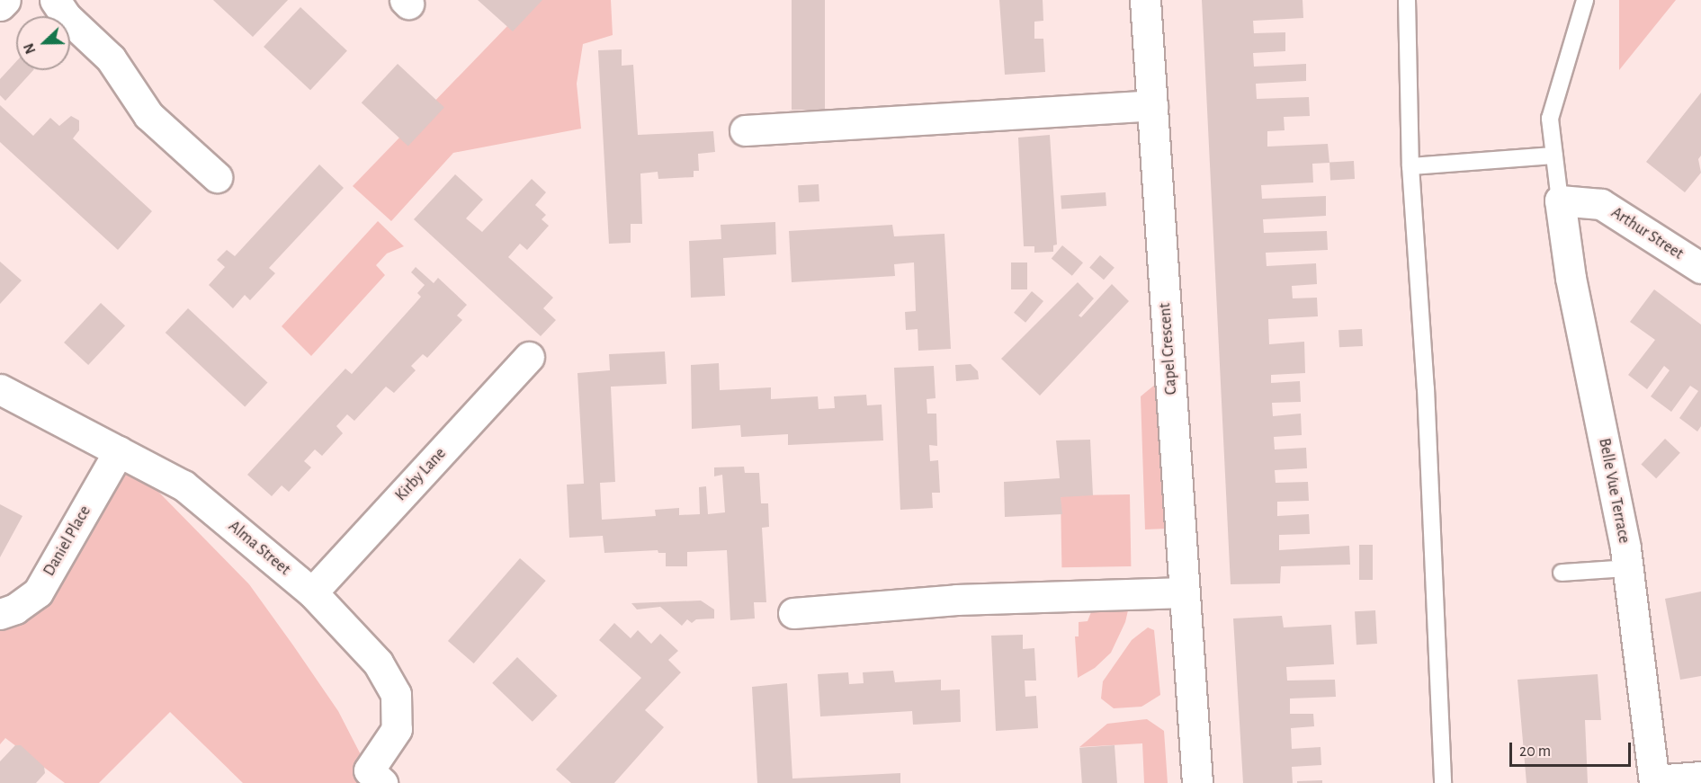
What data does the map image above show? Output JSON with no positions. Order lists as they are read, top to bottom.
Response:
{
  "streets": {
    "street": [
      "Arthur Street",
      "Capel Crescent",
      "Kirby Lane",
      "Belle Vue Terrace",
      "Daniel Place",
      "Alma Street"
    ]
  },
  "crossings": [
    ["Arthur Street", "Belle Vue Terrace"],
    ["Kirby Lane", "Alma Street"],
    ["Daniel Place", "Alma Street"]
  ],
  "scale_bar": "20 m",
  "north": "left"
}
